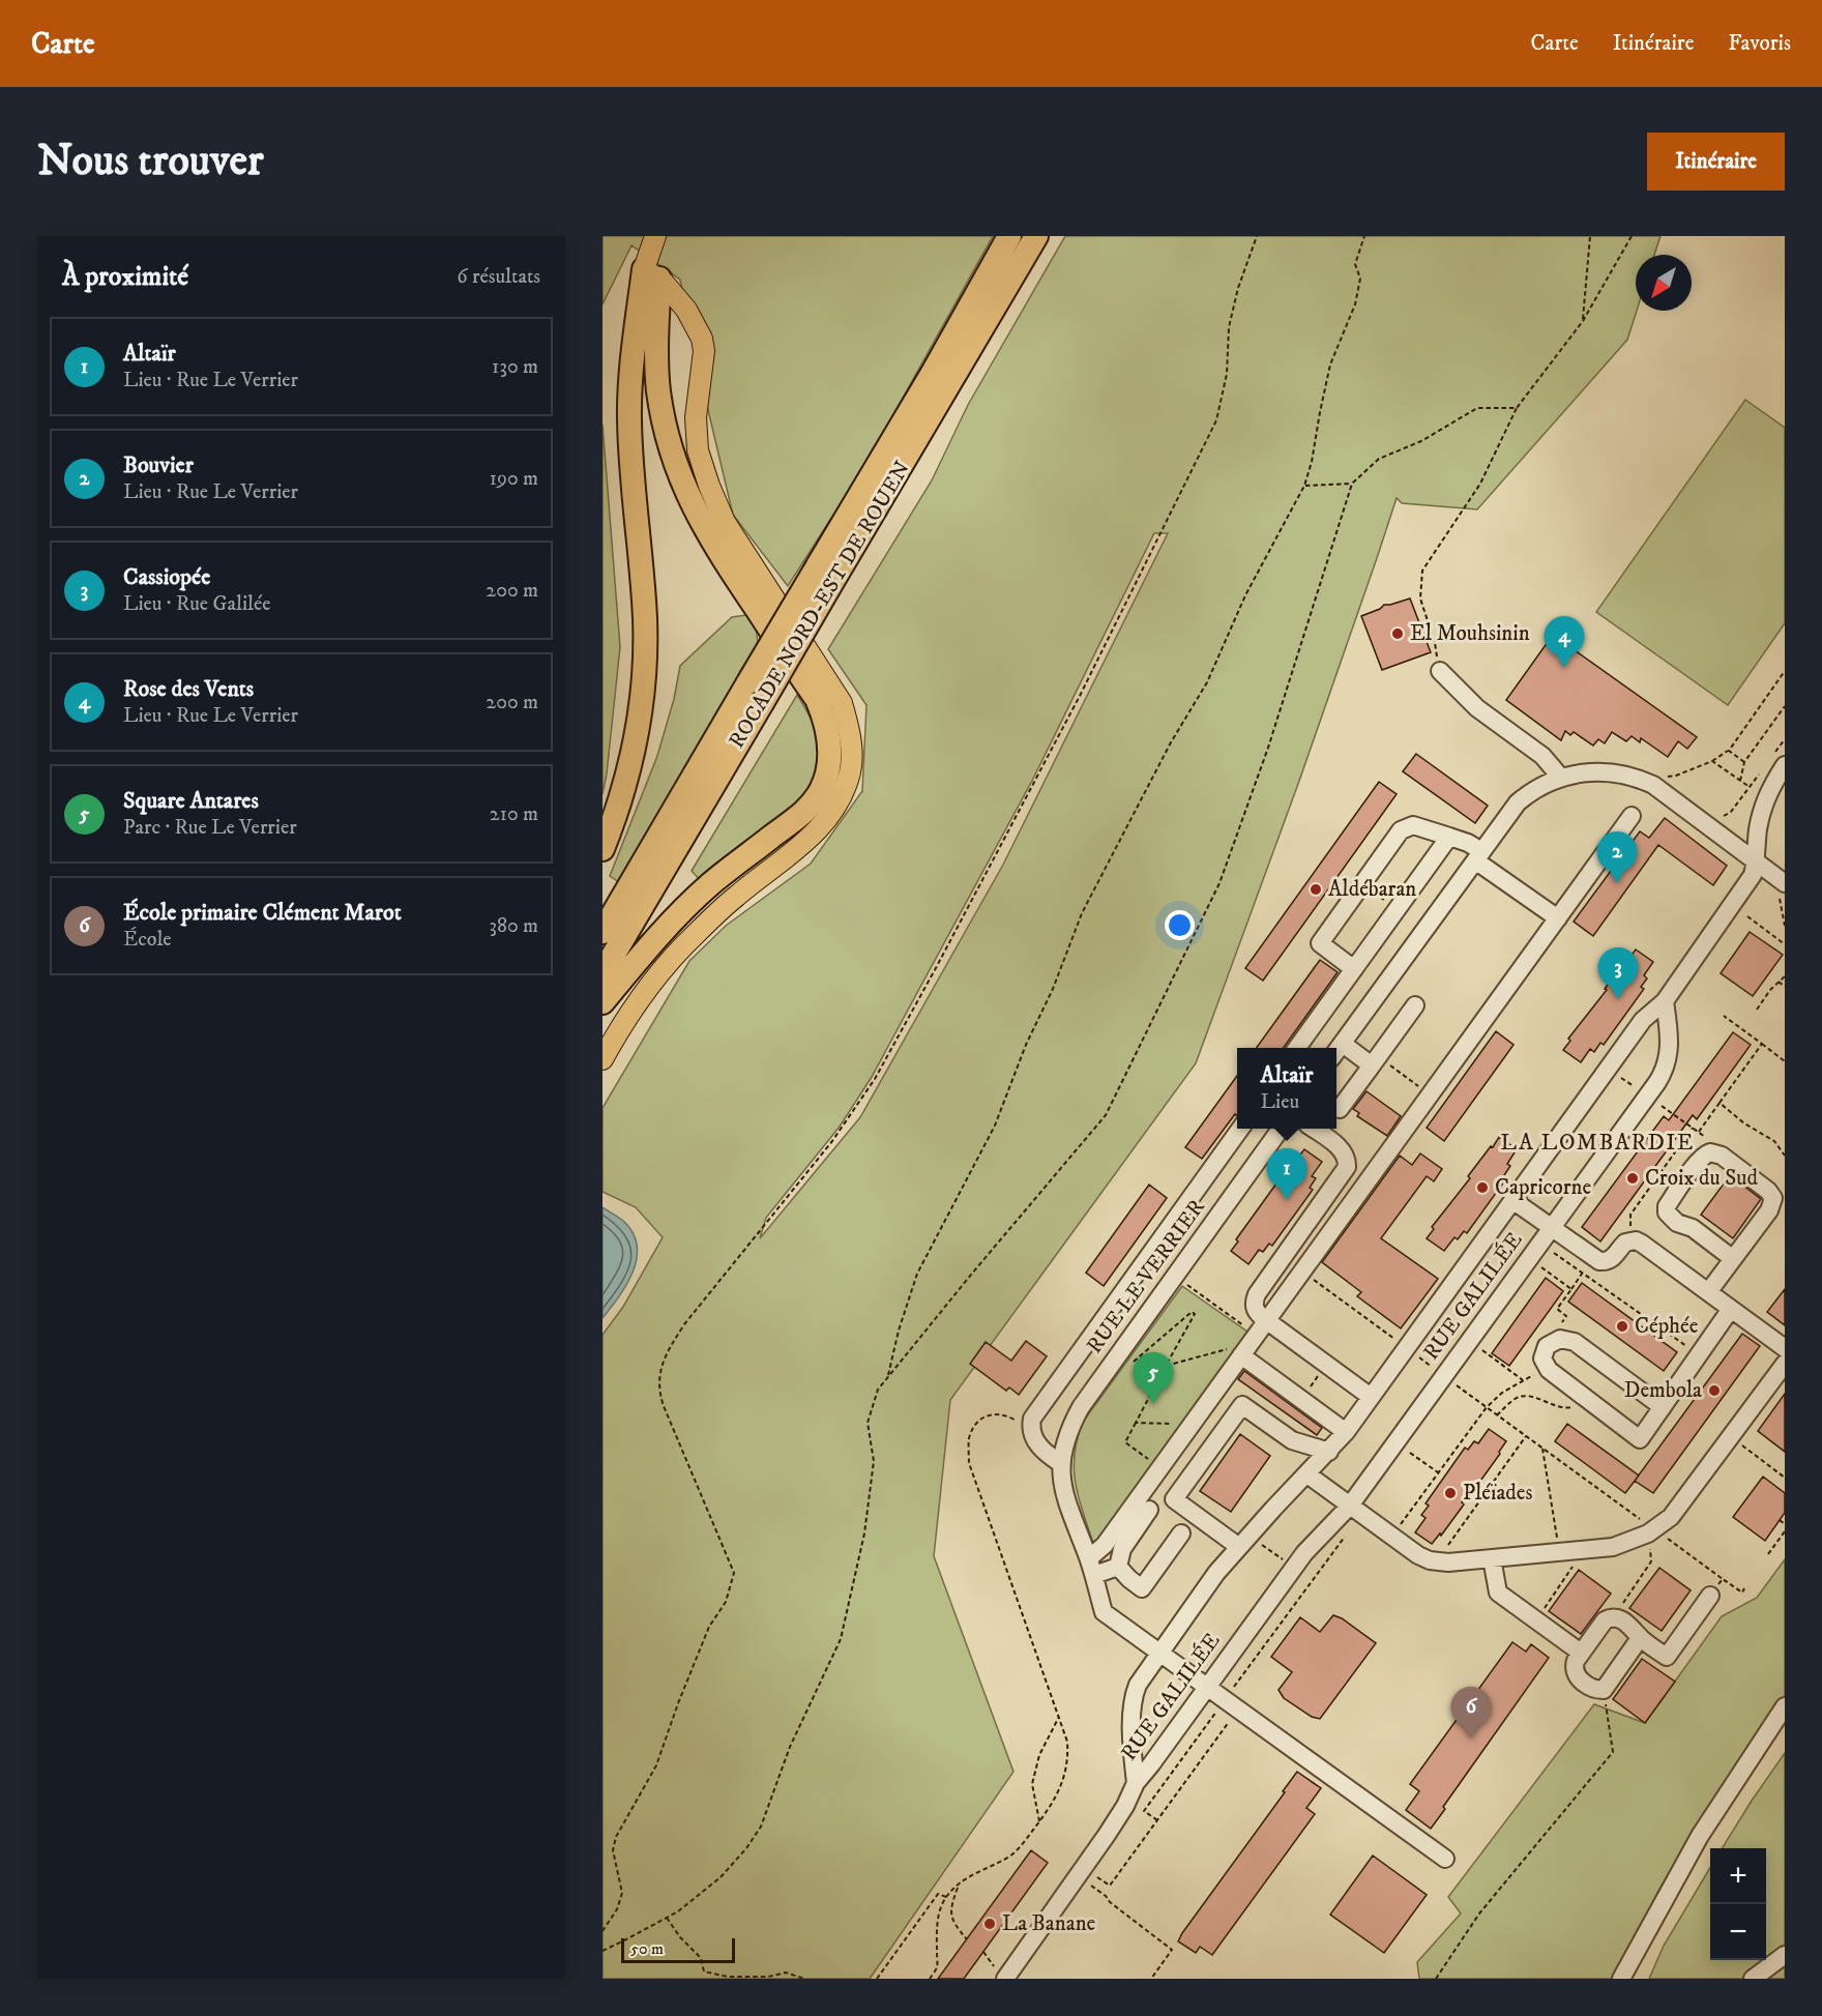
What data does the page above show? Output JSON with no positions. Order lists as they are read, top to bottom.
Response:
{
  "streets": {
    "highway": ["ROCADE NORD-EST DE ROUEN"],
    "street": ["RUE LE VERRIER", "RUE GALILÉE"]
  },
  "districts": ["LA LOMBARDIE"],
  "places": [
    "El Mouhsinin",
    "Aldébaran",
    "Croix du Sud",
    "Capricorne",
    "Céphée",
    "Dembola",
    "Pléïades",
    "La Banane"
  ],
  "scale_bar": "50 m",
  "north": "bottom left",
  "page": {
    "header": "Carte",
    "nav": ["Carte", "Itinéraire", "Favoris"],
    "buttons": "Itinéraire",
    "title": "Nous trouver",
    "heading": ["À proximité", "6 résultats"],
    "list": [
      {
        "mark": "1",
        "name": "Altaïr",
        "note": "Lieu · Rue Le Verrier",
        "value": "130 m"
      },
      {
        "mark": "2",
        "name": "Bouvier",
        "note": "Lieu · Rue Le Verrier",
        "value": "190 m"
      },
      {
        "mark": "3",
        "name": "Cassiopée",
        "note": "Lieu · Rue Galilée",
        "value": "200 m"
      },
      {
        "mark": "4",
        "name": "Rose des Vents",
        "note": "Lieu · Rue Le Verrier",
        "value": "200 m"
      },
      {
        "mark": "5",
        "name": "Square Antares",
        "note": "Parc · Rue Le Verrier",
        "value": "210 m"
      },
      {
        "mark": "6",
        "name": "École primaire Clément Marot",
        "note": "École",
        "value": "380 m"
      }
    ],
    "pins": [
      "4",
      "2",
      "3",
      "1",
      "5",
      "6"
    ],
    "popup": ["Altaïr", "Lieu"],
    "map_buttons": ["+", "−"],
    "scale": "50 m"
  }
}
